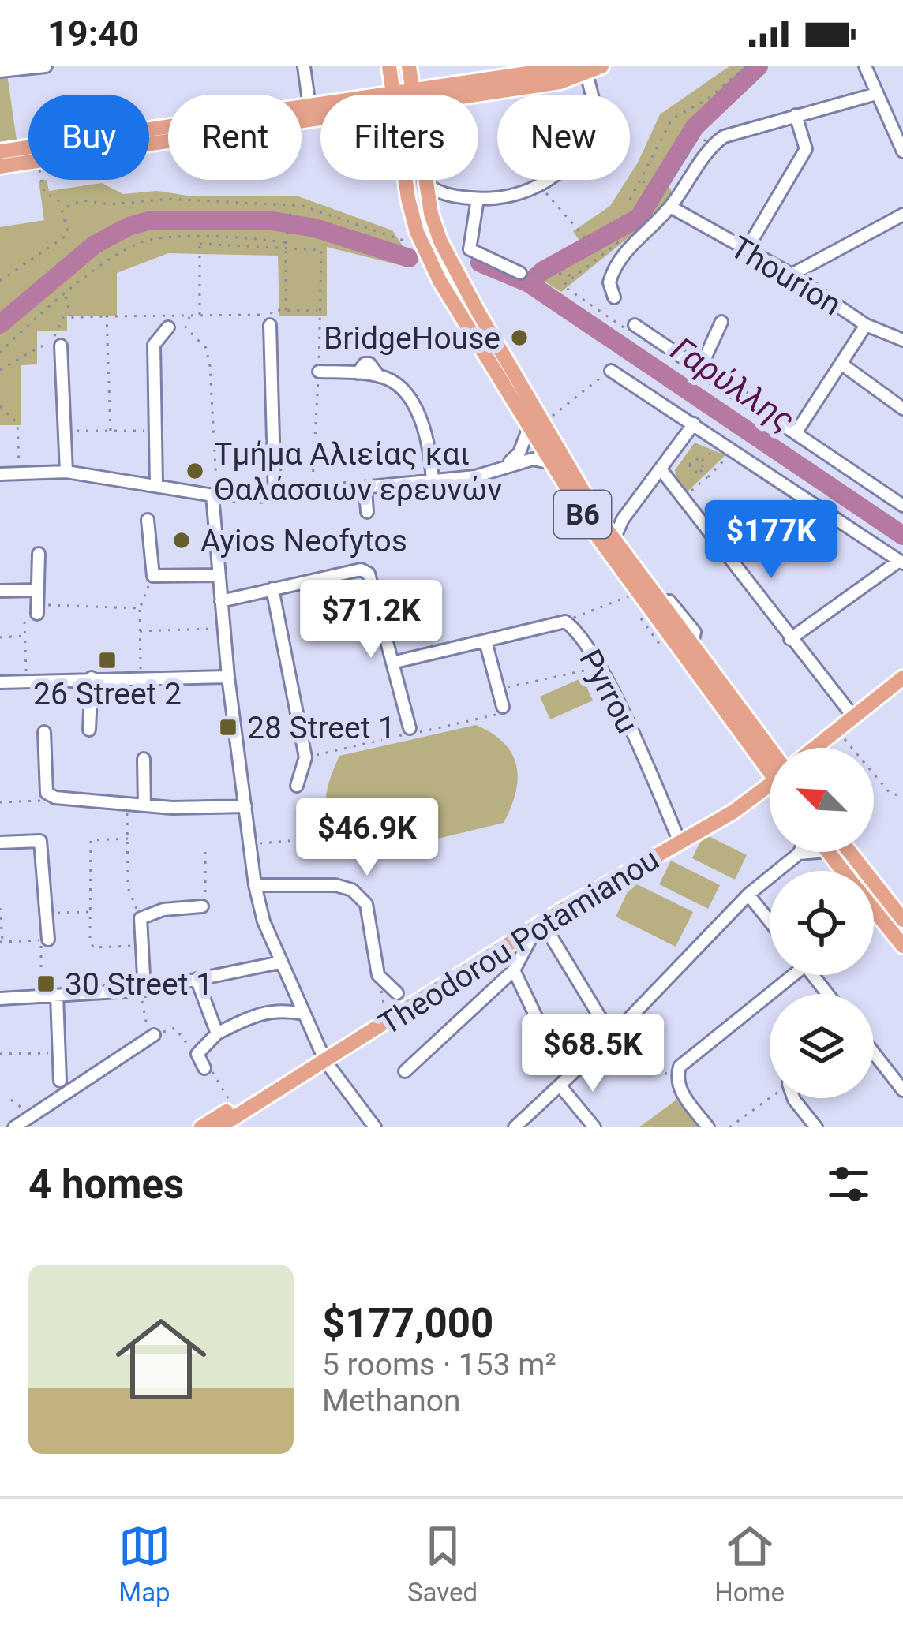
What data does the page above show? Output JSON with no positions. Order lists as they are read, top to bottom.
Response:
{
  "streets": {
    "main road": ["B6", "Theodorou Potamianou"],
    "street": ["Thourion", "Pyrrou"]
  },
  "crossings": [
    ["Pyrrou", "Theodorou Potamianou"]
  ],
  "water": ["Γαρύλλης"],
  "places": {
    "other": ["BridgeHouse", "Τμήμα Αλιείας και Θαλάσσιων ερευνών", "Ayios Neofytos"],
    "transit": ["26 Street 2", "28 Street 1", "30 Street 1"]
  },
  "north": "top left",
  "page": {
    "status": "19:40",
    "chip": [
      "Buy",
      "Rent",
      "Filters",
      "New"
    ],
    "price": [
      "$177K",
      "$71.2K",
      "$46.9K",
      "$68.5K"
    ],
    "heading": "4 homes",
    "list": [
      {
        "name": "$177,000",
        "note": "5 rooms · 153 m² · Methanon"
      }
    ],
    "tabs": ["Map", "Saved", "Home"]
  }
}
